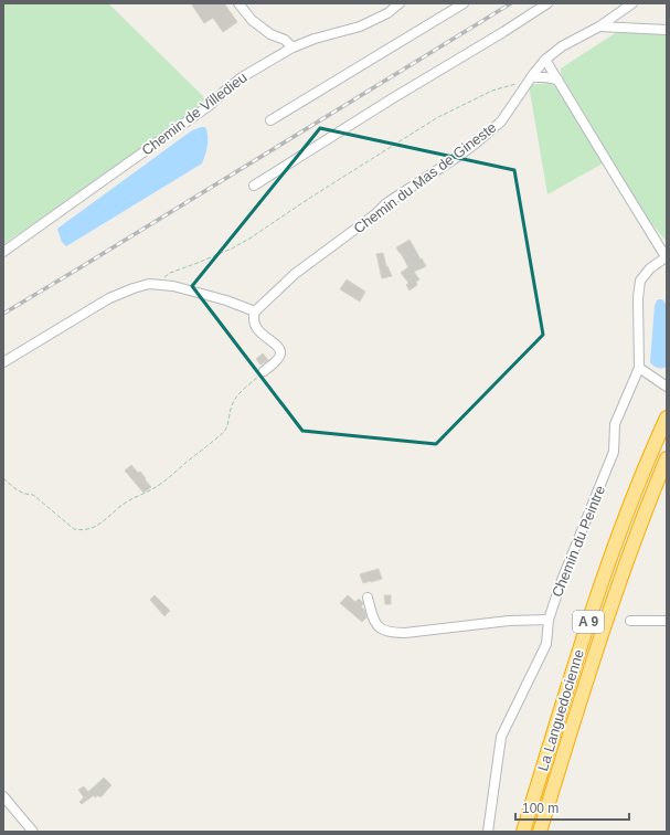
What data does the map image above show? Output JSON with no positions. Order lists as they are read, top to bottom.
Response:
{
  "streets": {
    "highway": ["A 9", "La Languedocienne"],
    "street": ["Chemin de Villedieu", "Chemin du Mas de Gineste", "Chemin du Peintre"]
  },
  "scale_bar": "100 m"
}
